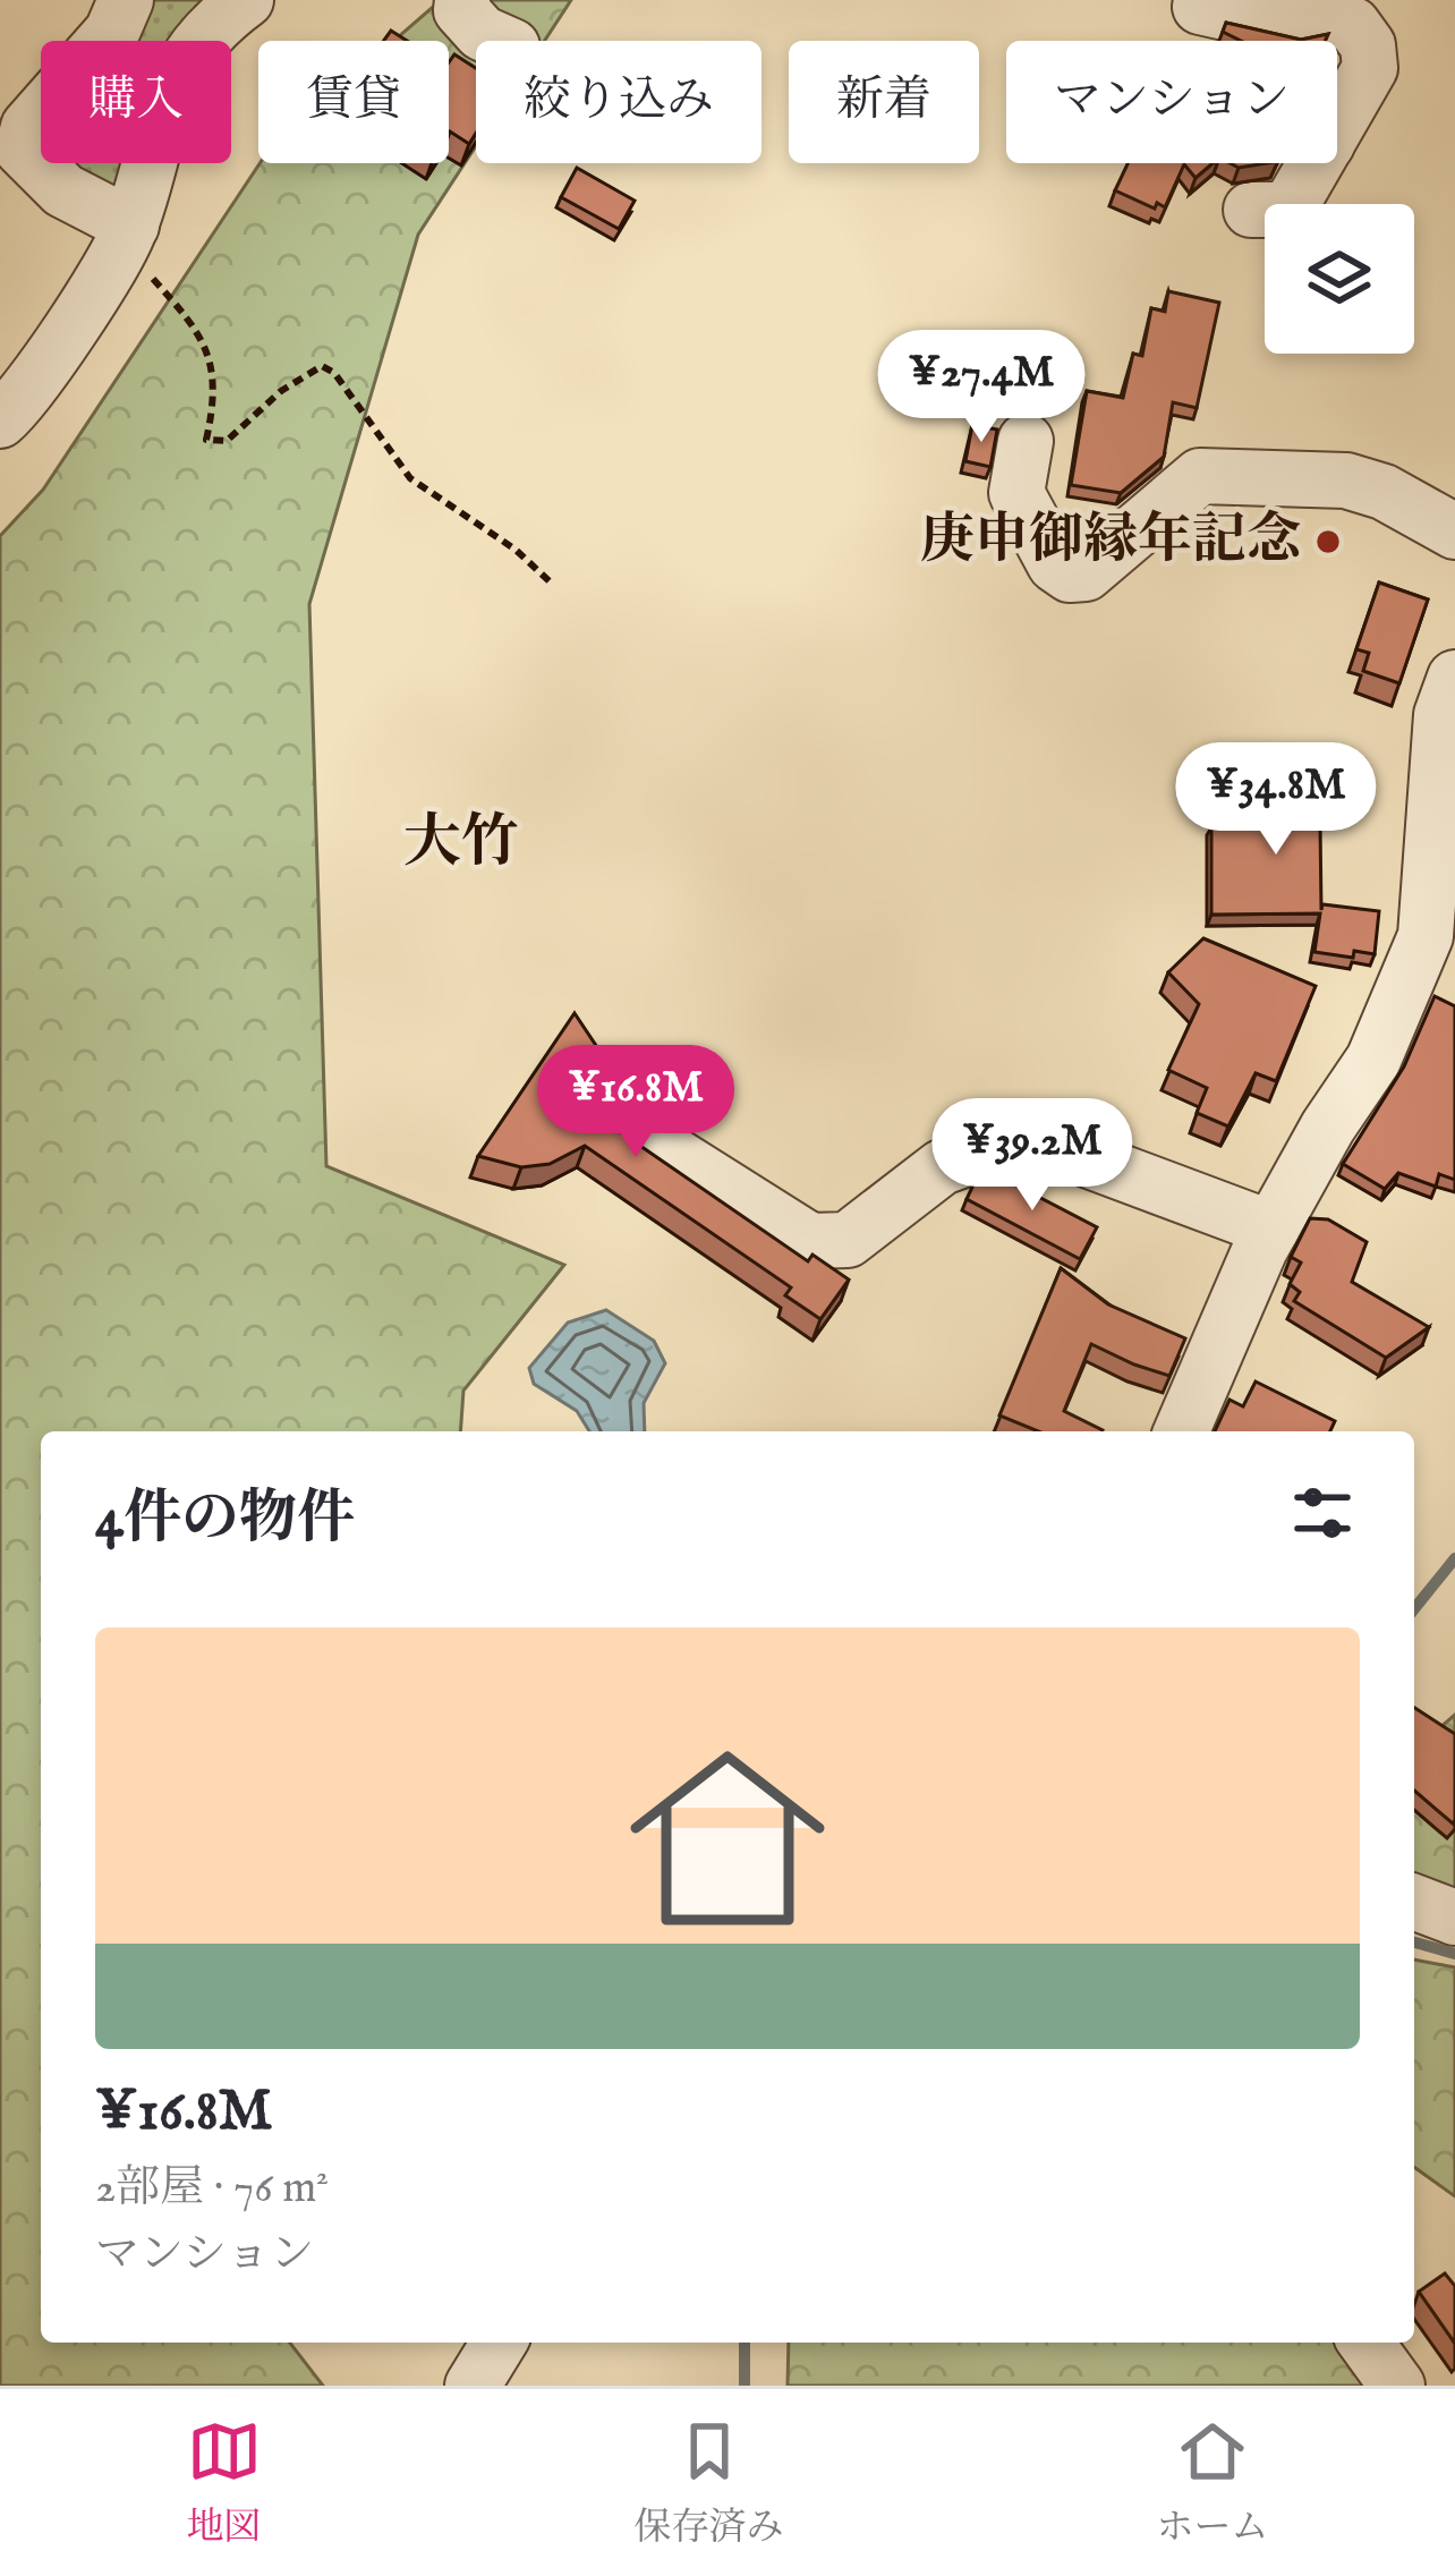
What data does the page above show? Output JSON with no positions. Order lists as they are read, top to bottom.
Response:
{
  "districts": ["大竹"],
  "places": ["庚申御縁年記念"],
  "page": {
    "chip": [
      "購入",
      "賃貸",
      "絞り込み",
      "新着",
      "マンション"
    ],
    "price": [
      "¥27.4M",
      "¥34.8M",
      "¥16.8M",
      "¥39.2M"
    ],
    "heading": "4件の物件",
    "list": [
      {
        "name": "¥16.8M",
        "note": "2部屋 · 76 m² · マンション"
      }
    ],
    "tabs": ["地図", "保存済み", "ホーム"]
  }
}
